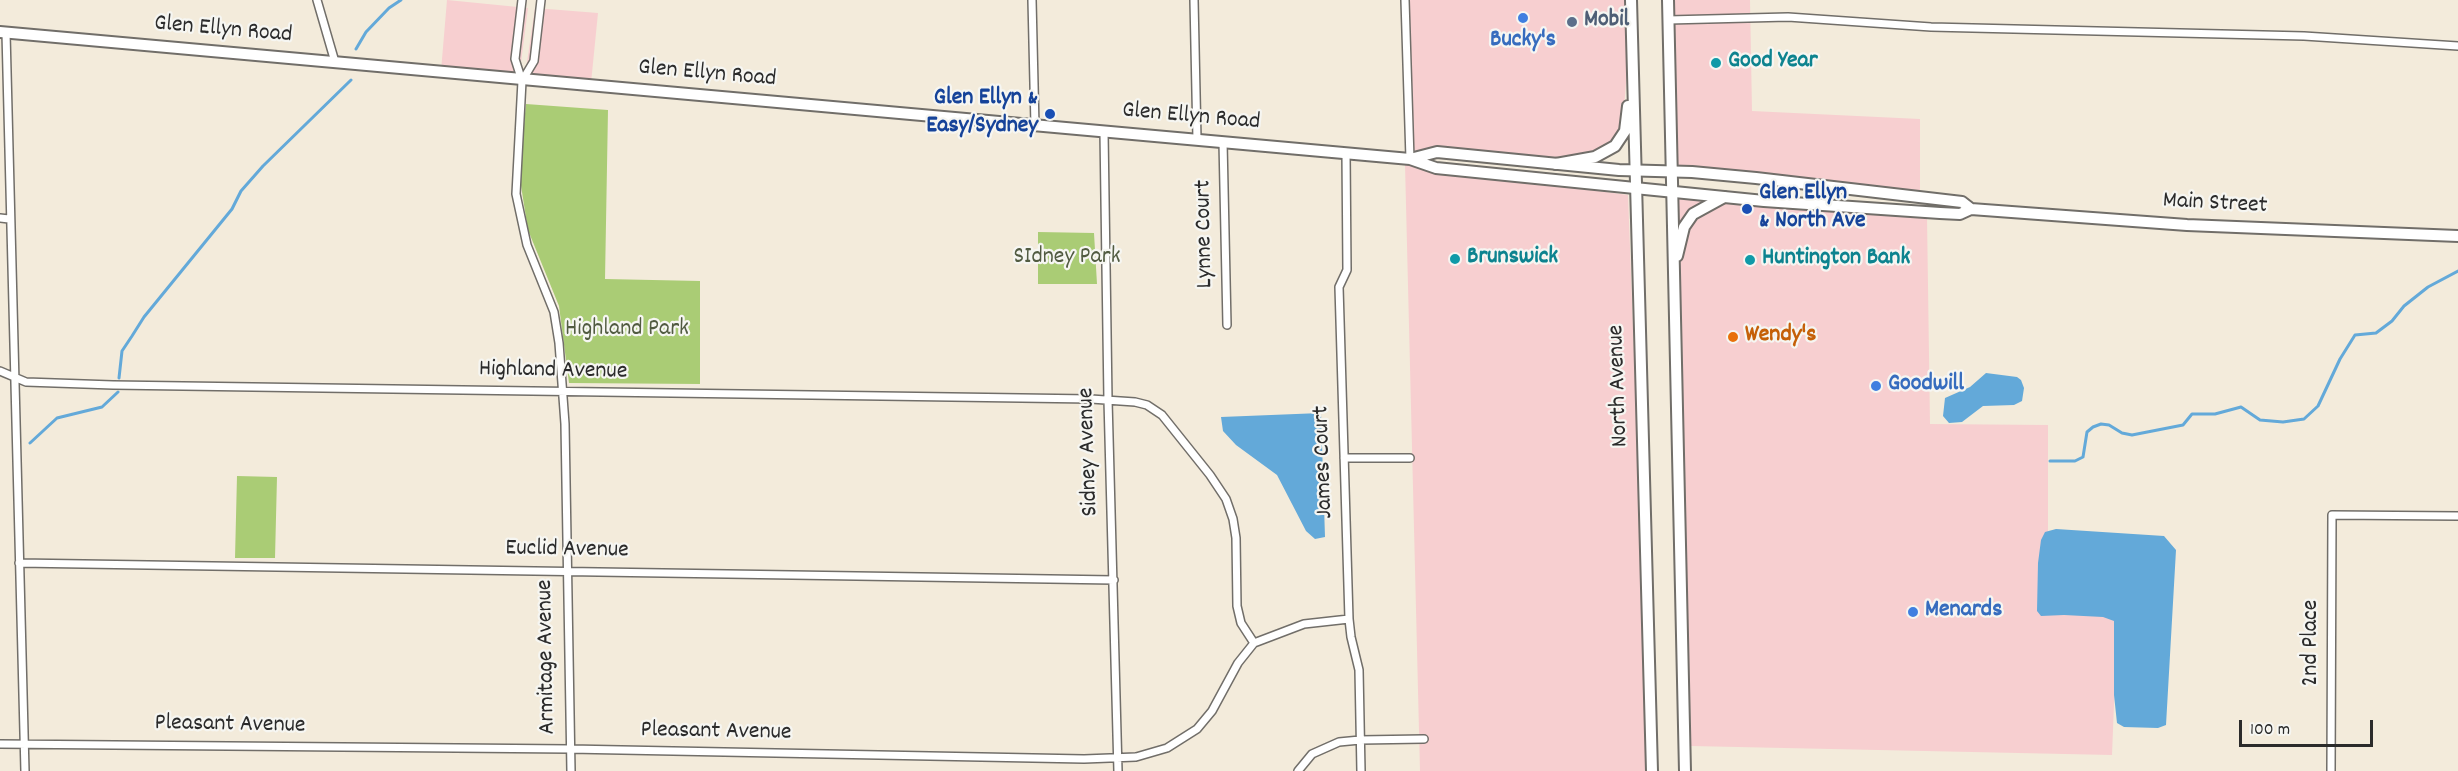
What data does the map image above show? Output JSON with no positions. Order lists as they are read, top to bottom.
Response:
{
  "streets": {
    "street": [
      "Glen Ellyn Road",
      "Main Street",
      "Lynne Court",
      "Highland Avenue",
      "North Avenue",
      "Sidney Avenue",
      "James Court",
      "Euclid Avenue",
      "2nd Place",
      "Armitage Avenue",
      "Pleasant Avenue"
    ]
  },
  "crossings": [
    ["Glen Ellyn Road", "Main Street"],
    ["Glen Ellyn Road", "Lynne Court"],
    ["Glen Ellyn Road", "North Avenue"],
    ["Glen Ellyn Road", "Sidney Avenue"],
    ["Glen Ellyn Road", "James Court"],
    ["Glen Ellyn Road", "Armitage Avenue"],
    ["Highland Avenue", "Sidney Avenue"],
    ["Highland Avenue", "Armitage Avenue"],
    ["Highland Avenue", "Pleasant Avenue"],
    ["Sidney Avenue", "Euclid Avenue"],
    ["Sidney Avenue", "Pleasant Avenue"],
    ["Euclid Avenue", "Armitage Avenue"],
    ["Armitage Avenue", "Pleasant Avenue"]
  ],
  "parks": ["SIdney Park", "Highland Park"],
  "places": [
    "Bucky's",
    "Mobil",
    "Good Year",
    "Glen Ellyn & Easy/Sydney",
    "Glen Ellyn & North Ave",
    "Brunswick",
    "Huntington Bank",
    "Wendy's",
    "Goodwill",
    "Menards"
  ],
  "scale_bar": "100 m"
}
